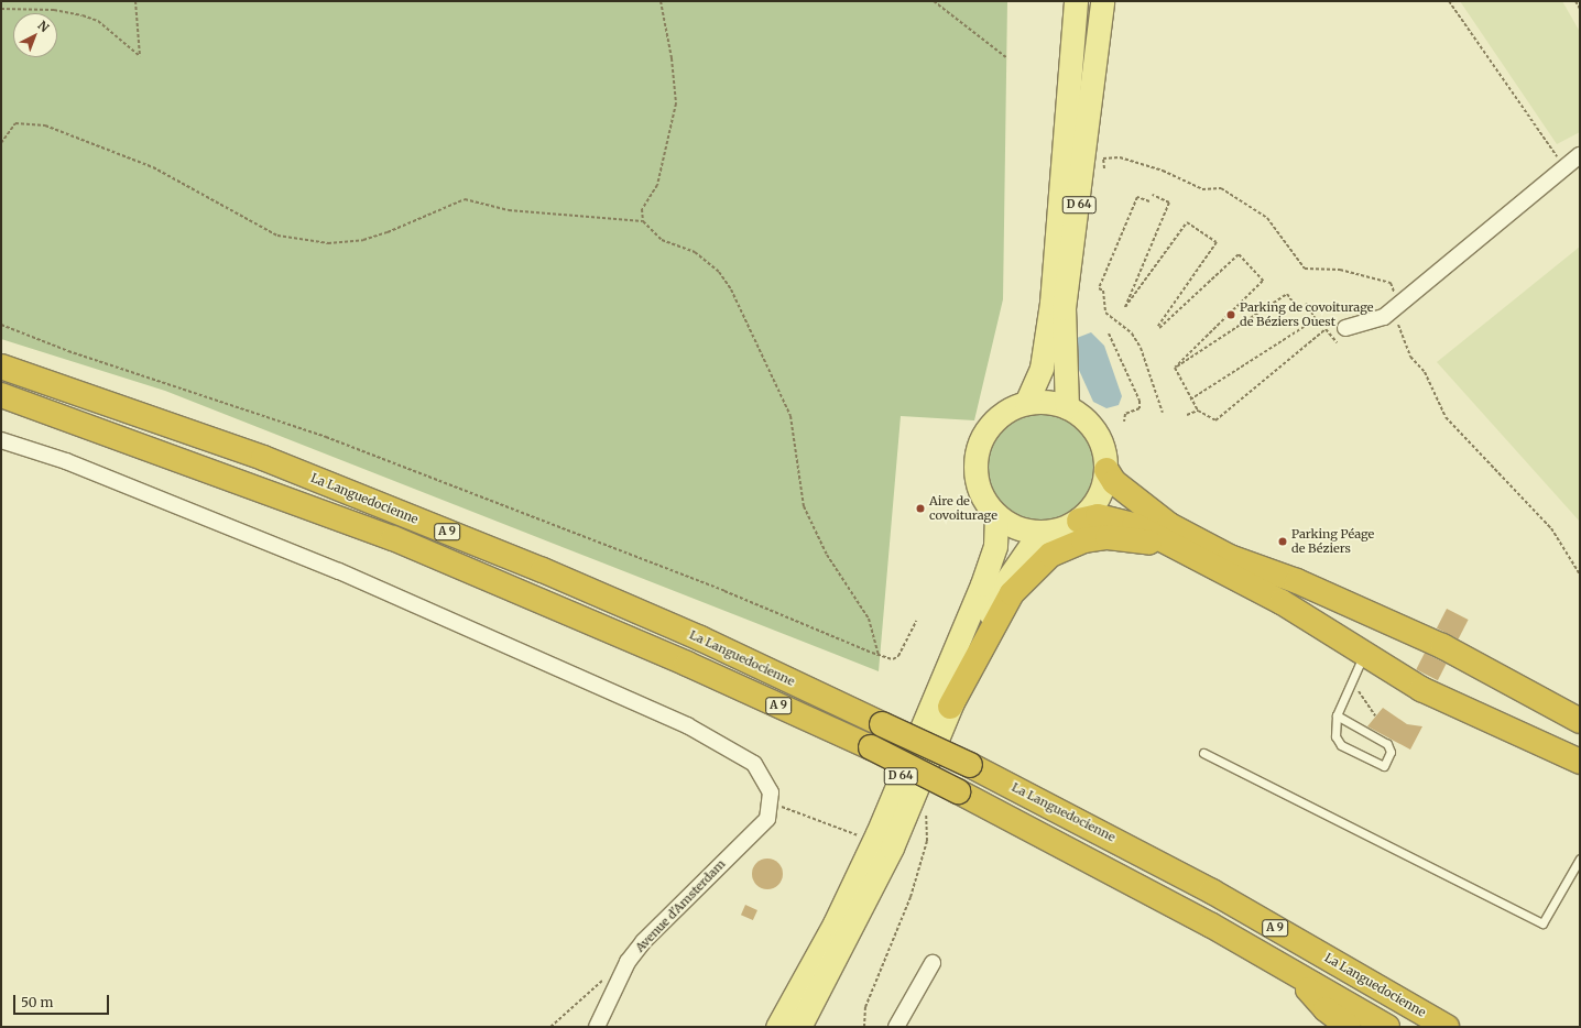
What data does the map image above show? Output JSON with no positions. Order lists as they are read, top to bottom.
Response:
{
  "streets": {
    "highway": ["La Languedocienne", "A 9"],
    "main road": ["D 64"],
    "street": ["Avenue d'Amsterdam"]
  },
  "places": ["Parking de covoiturage de Béziers Ouest", "Aire de covoiturage", "Parking Péage de Béziers"],
  "scale_bar": "50 m",
  "north": "top right"
}
